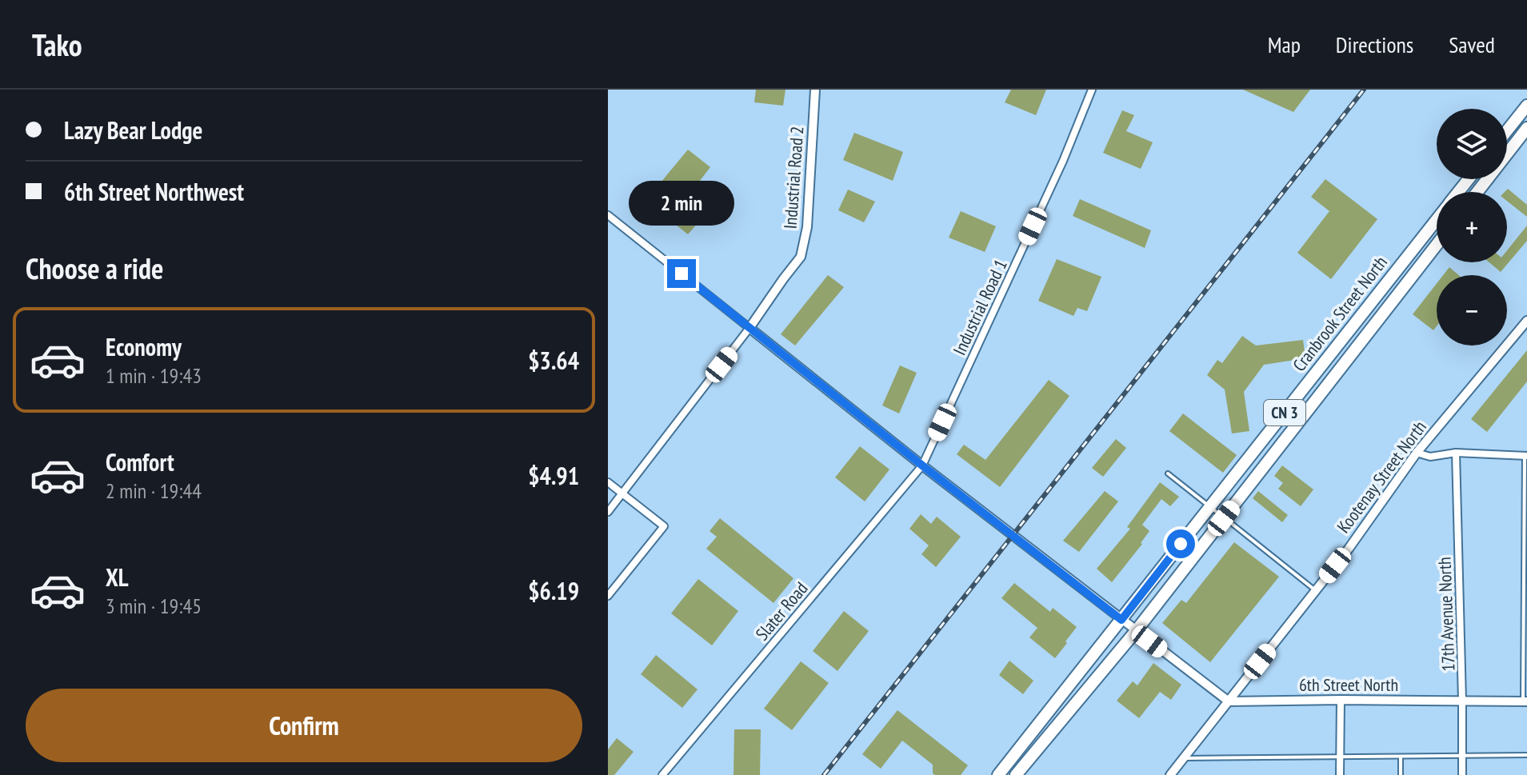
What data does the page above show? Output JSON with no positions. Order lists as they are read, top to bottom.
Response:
{
  "streets": {
    "highway": ["Cranbrook Street North", "CN 3"],
    "street": [
      "Industrial Road 2",
      "Industrial Road 1",
      "Kootenay Street North",
      "Slater Road",
      "17th Avenue North",
      "6th Street North"
    ]
  },
  "crossings": [
    ["Industrial Road 1", "Slater Road"],
    ["Kootenay Street North", "6th Street North"],
    ["17th Avenue North", "6th Street North"]
  ],
  "page": {
    "header": "Tako",
    "nav": ["Map", "Directions", "Saved"],
    "banner": ["Lazy Bear Lodge", "6th Street Northwest"],
    "map_buttons": ["+", "−"],
    "bubble": "2 min",
    "heading": "Choose a ride",
    "list": [
      {
        "name": "Economy",
        "note": "1 min · 19:43",
        "value": "$3.64"
      },
      {
        "name": "Comfort",
        "note": "2 min · 19:44",
        "value": "$4.91"
      },
      {
        "name": "XL",
        "note": "3 min · 19:45",
        "value": "$6.19"
      }
    ],
    "buttons": "Confirm"
  }
}
